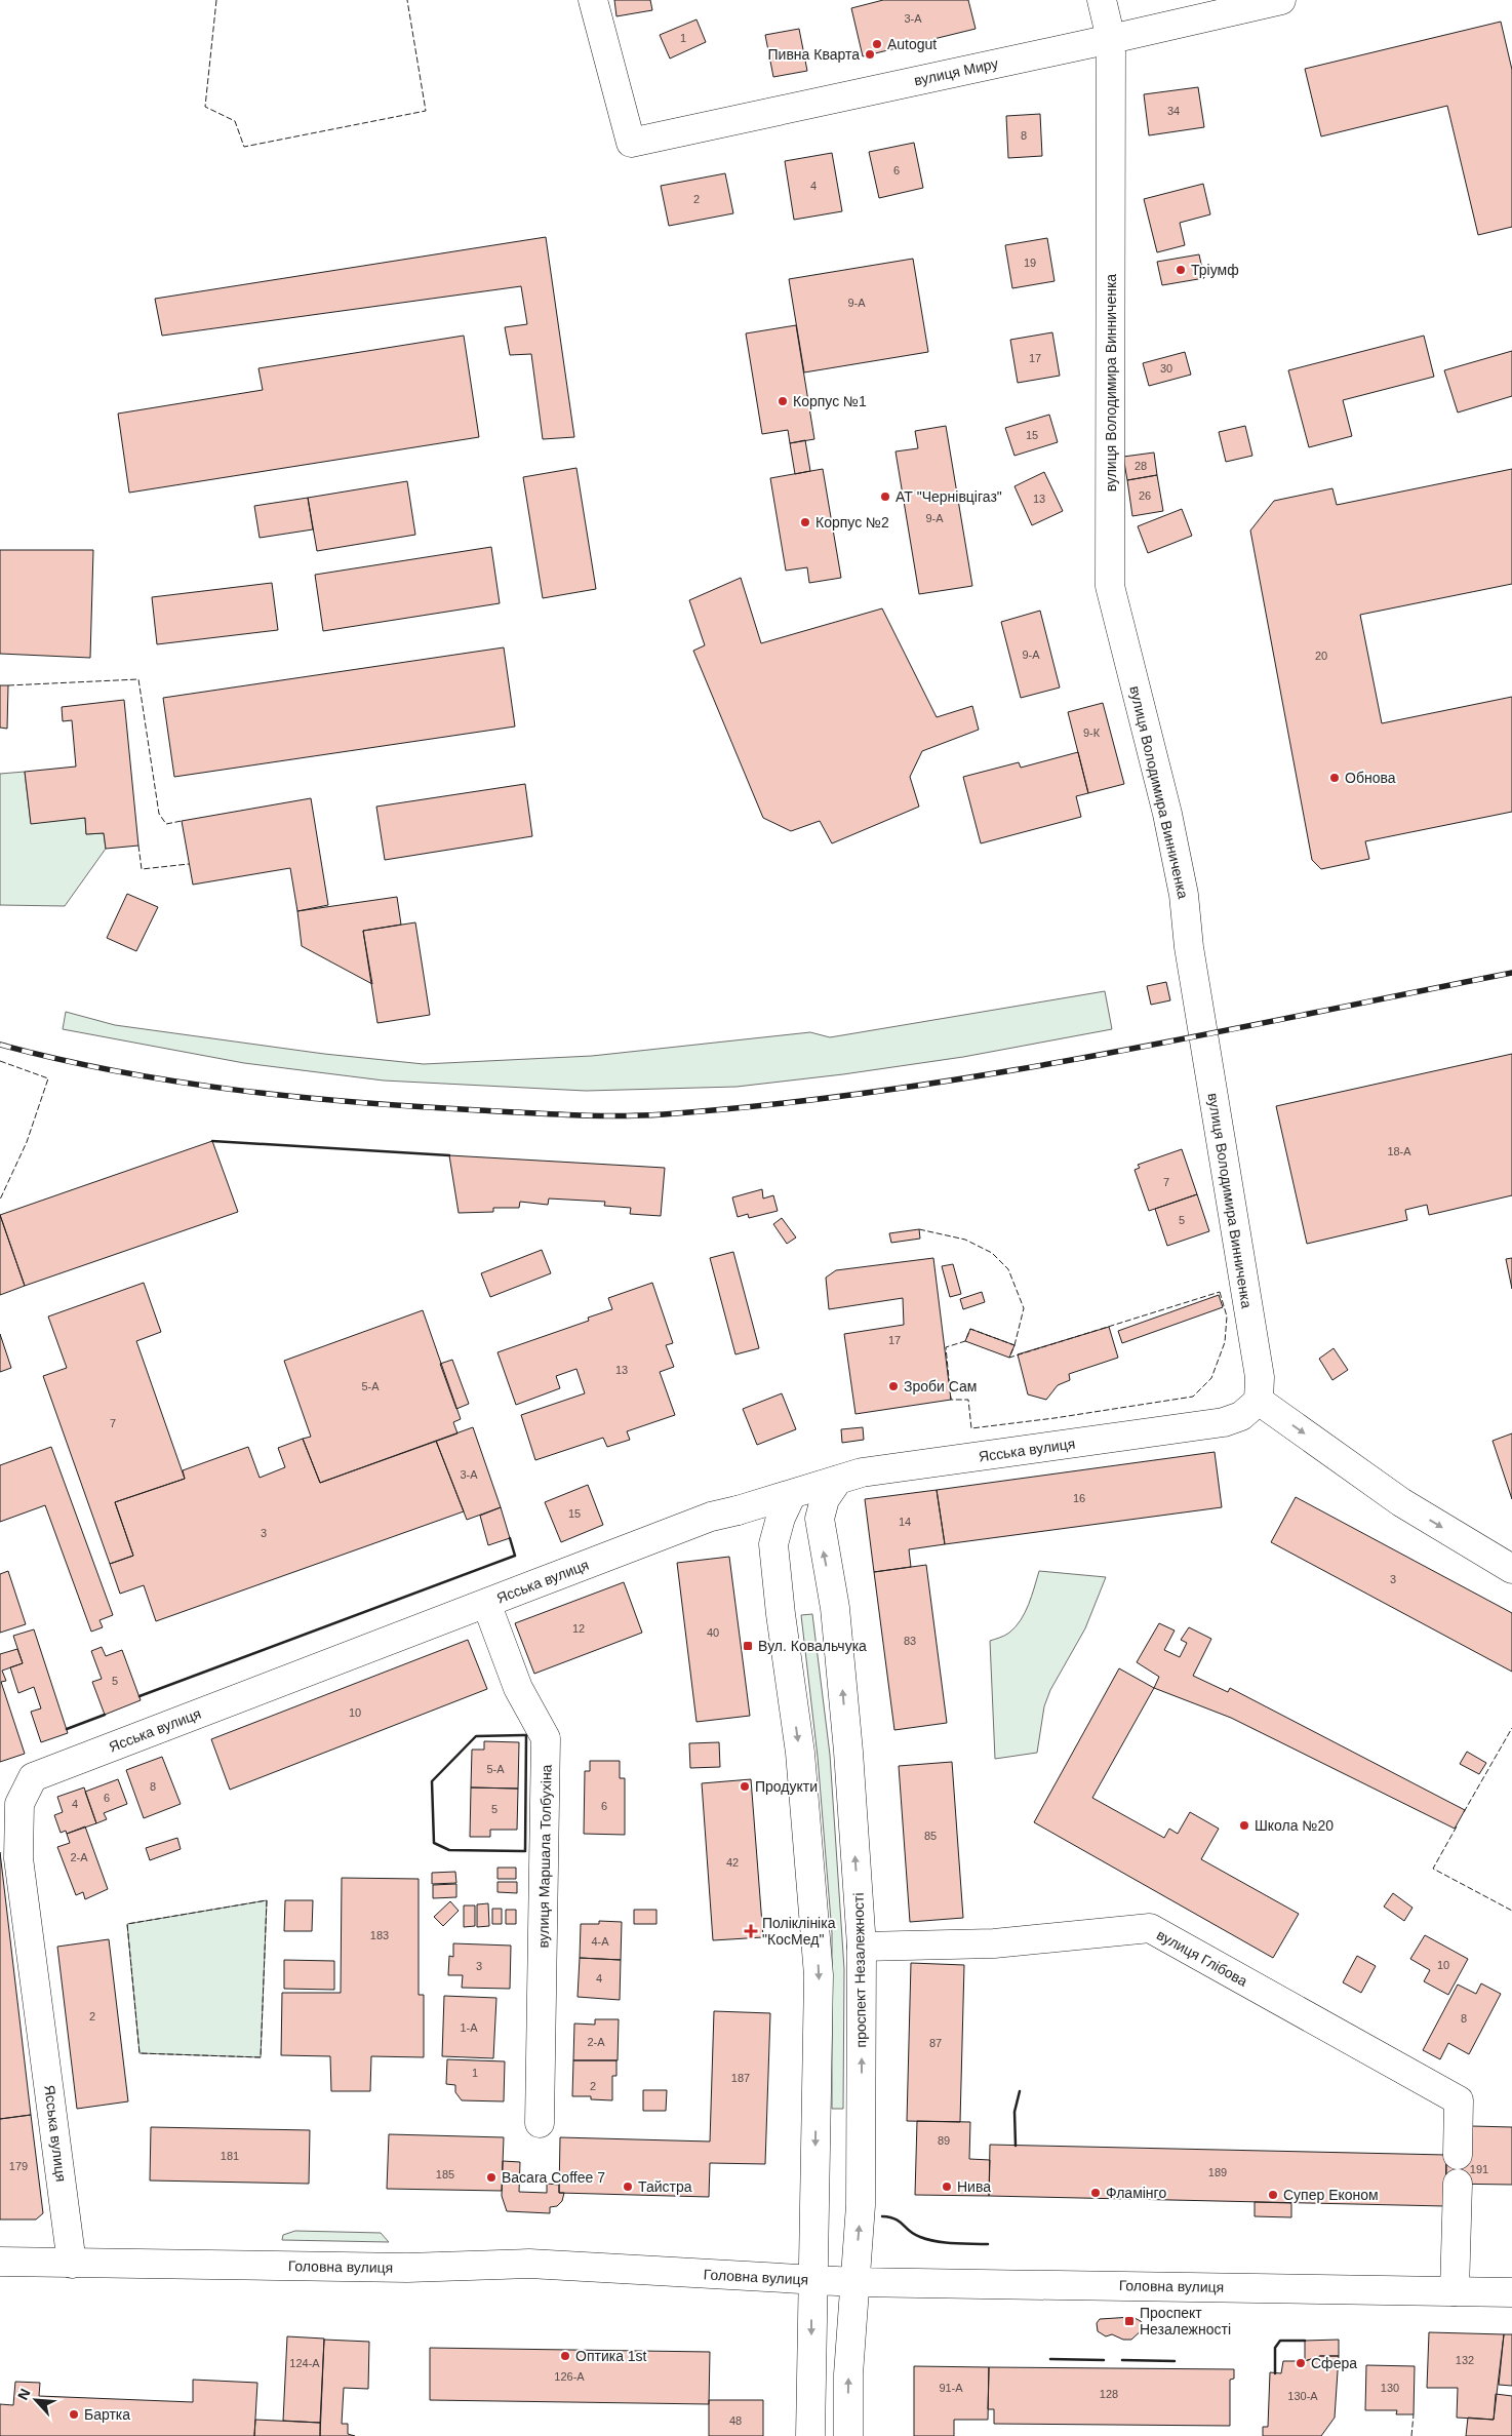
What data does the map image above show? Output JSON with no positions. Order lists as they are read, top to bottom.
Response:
{
  "streets": {
    "main road": [
      "вулиця Миру",
      "вулиця Володимира Винниченка",
      "Ясська вулиця",
      "вулиця Маршала Толбухіна",
      "вулиця Глібова",
      "проспект Незалежності",
      "Головна вулиця"
    ]
  },
  "crossings": [
    ["вулиця Миру", "вулиця Володимира Винниченка"],
    ["вулиця Володимира Винниченка", "Ясська вулиця"],
    ["Ясська вулиця", "вулиця Маршала Толбухіна"],
    ["Ясська вулиця", "проспект Незалежності"],
    ["Ясська вулиця", "Головна вулиця"],
    ["вулиця Глібова", "проспект Незалежності"],
    ["проспект Незалежності", "Головна вулиця"]
  ],
  "places": {
    "other": [
      "Autogut",
      "Пивна Кварта",
      "Тріумф",
      "Корпус №1",
      "АТ \"Чернівцігаз\"",
      "Корпус №2",
      "Обнова",
      "Зроби Сам",
      "Продукти",
      "Школа №20",
      "Bacara Coffee 7",
      "Тайстра",
      "Нива",
      "Фламінго",
      "Супер Економ",
      "Оптика 1st",
      "Сфера",
      "Бартка"
    ],
    "transit": ["Вул. Ковальчука", "Проспект Незалежності"],
    "health": ["Поліклініка \"КосМед\""]
  },
  "house_numbers": [
    "3-А",
    "1",
    "34",
    "8",
    "6",
    "4",
    "2",
    "19",
    "9-А",
    "17",
    "30",
    "15",
    "28",
    "26",
    "13",
    "9-А",
    "9-А",
    "20",
    "9-К",
    "18-А",
    "7",
    "5",
    "17",
    "13",
    "5-А",
    "7",
    "3-А",
    "16",
    "15",
    "14",
    "3",
    "3",
    "12",
    "40",
    "83",
    "5",
    "10",
    "5-А",
    "8",
    "6",
    "4",
    "6",
    "5",
    "85",
    "2-А",
    "42",
    "183",
    "4-А",
    "10",
    "3",
    "4",
    "2",
    "8",
    "1-А",
    "2-А",
    "87",
    "1",
    "187",
    "2",
    "89",
    "181",
    "179",
    "191",
    "189",
    "185",
    "132",
    "124-А",
    "126-А",
    "91-А",
    "130",
    "128",
    "130-А",
    "48"
  ],
  "north": "top left"
}
